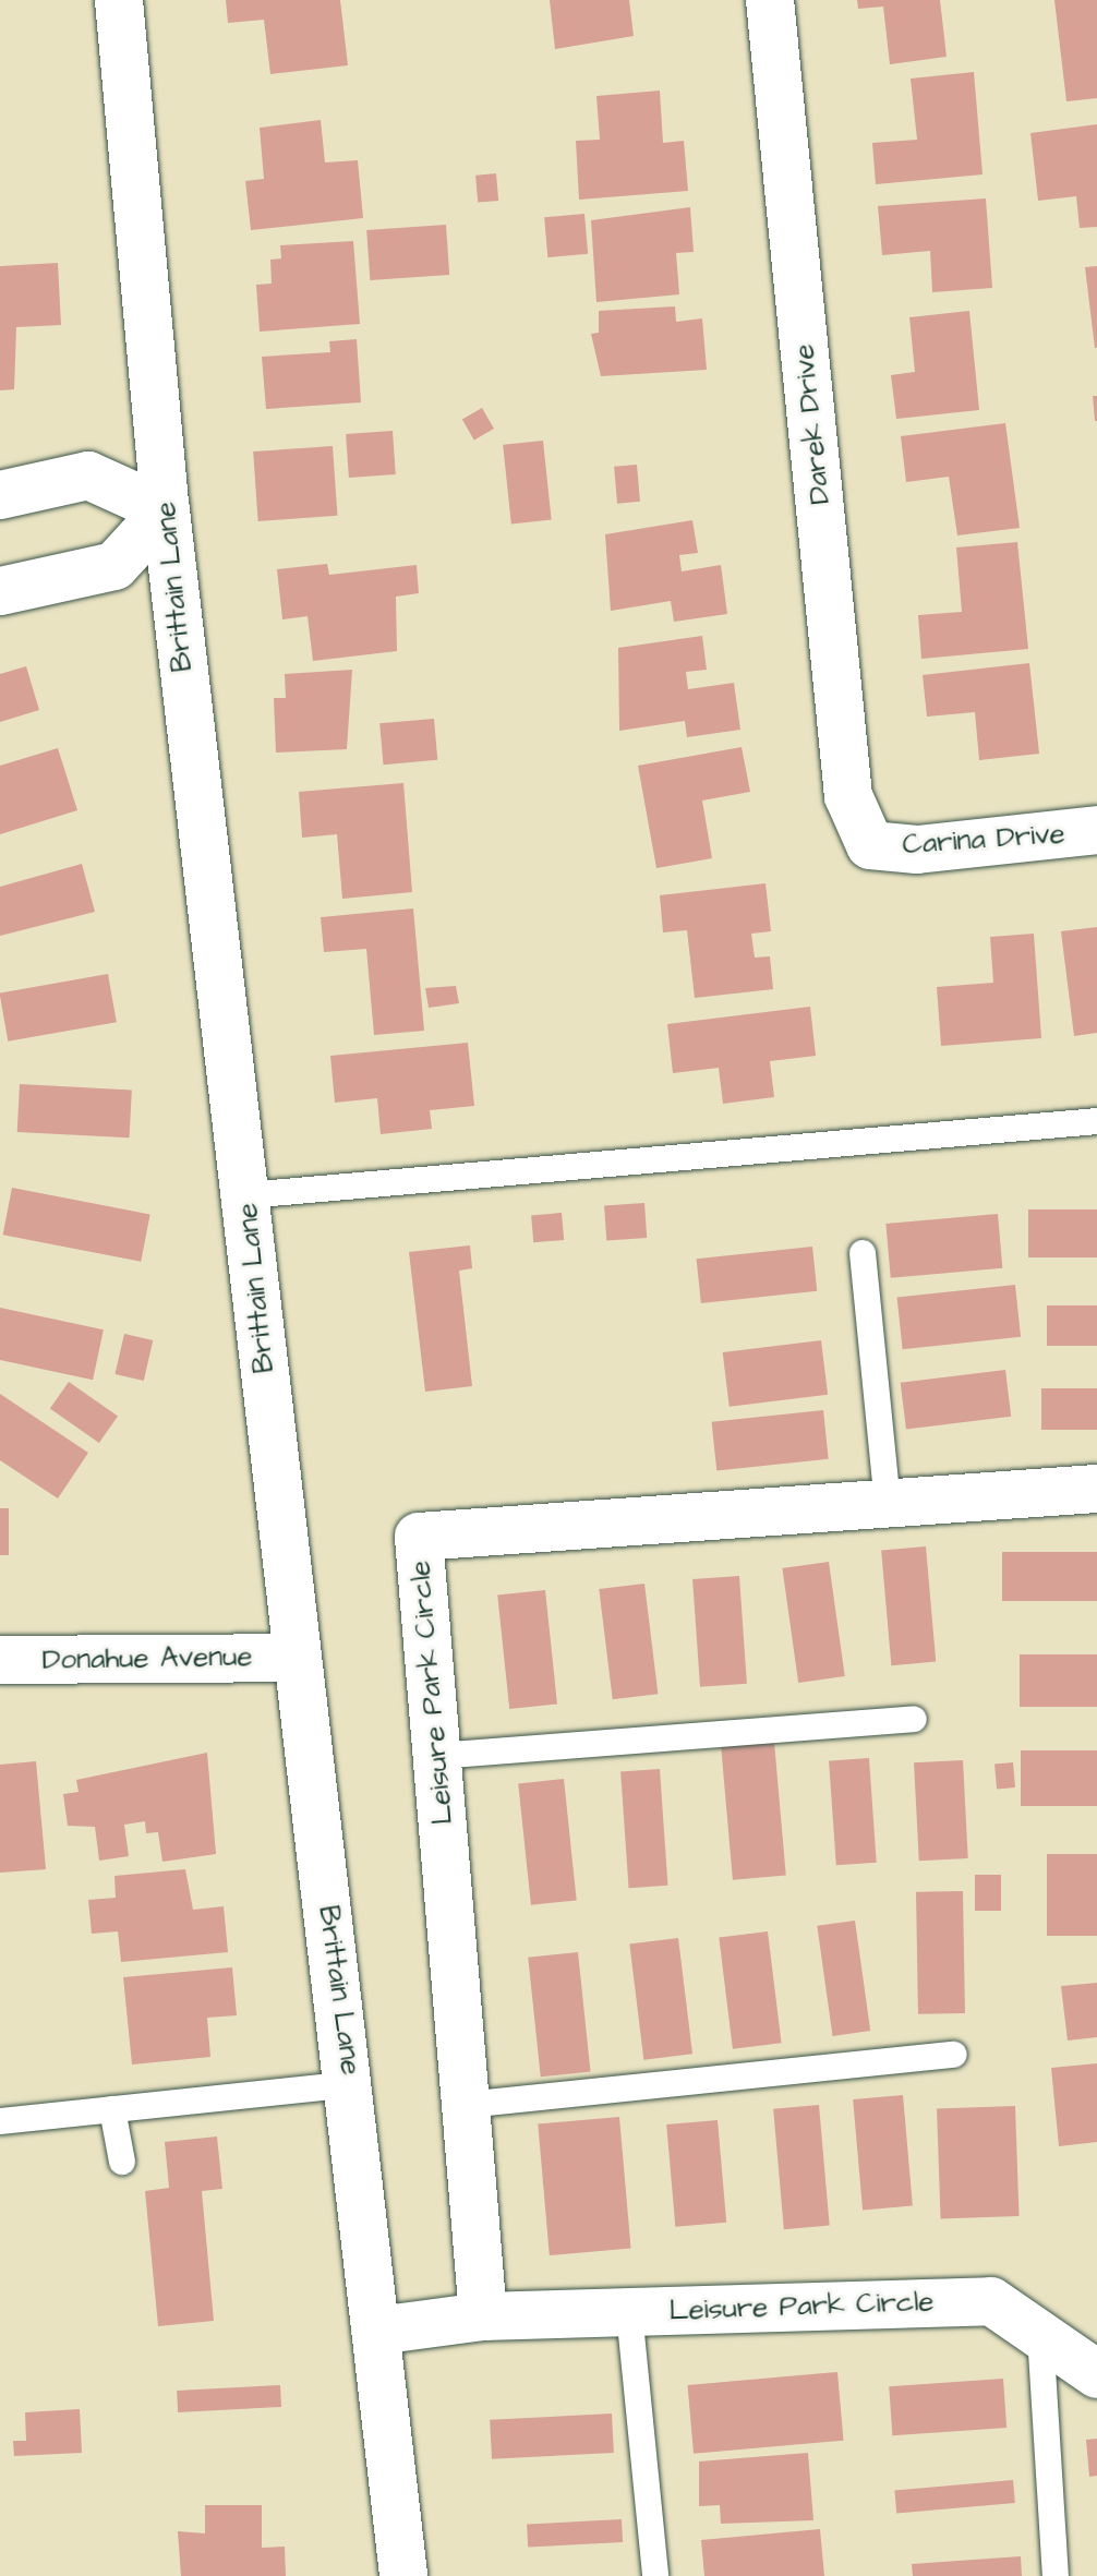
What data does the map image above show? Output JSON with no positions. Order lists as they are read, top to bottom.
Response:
{
  "streets": {
    "street": [
      "Darek Drive",
      "Brittain Lane",
      "Carina Drive",
      "Donahue Avenue",
      "Leisure Park Circle"
    ]
  },
  "crossings": [
    ["Darek Drive", "Carina Drive"],
    ["Brittain Lane", "Donahue Avenue"],
    ["Brittain Lane", "Leisure Park Circle"]
  ]
}
